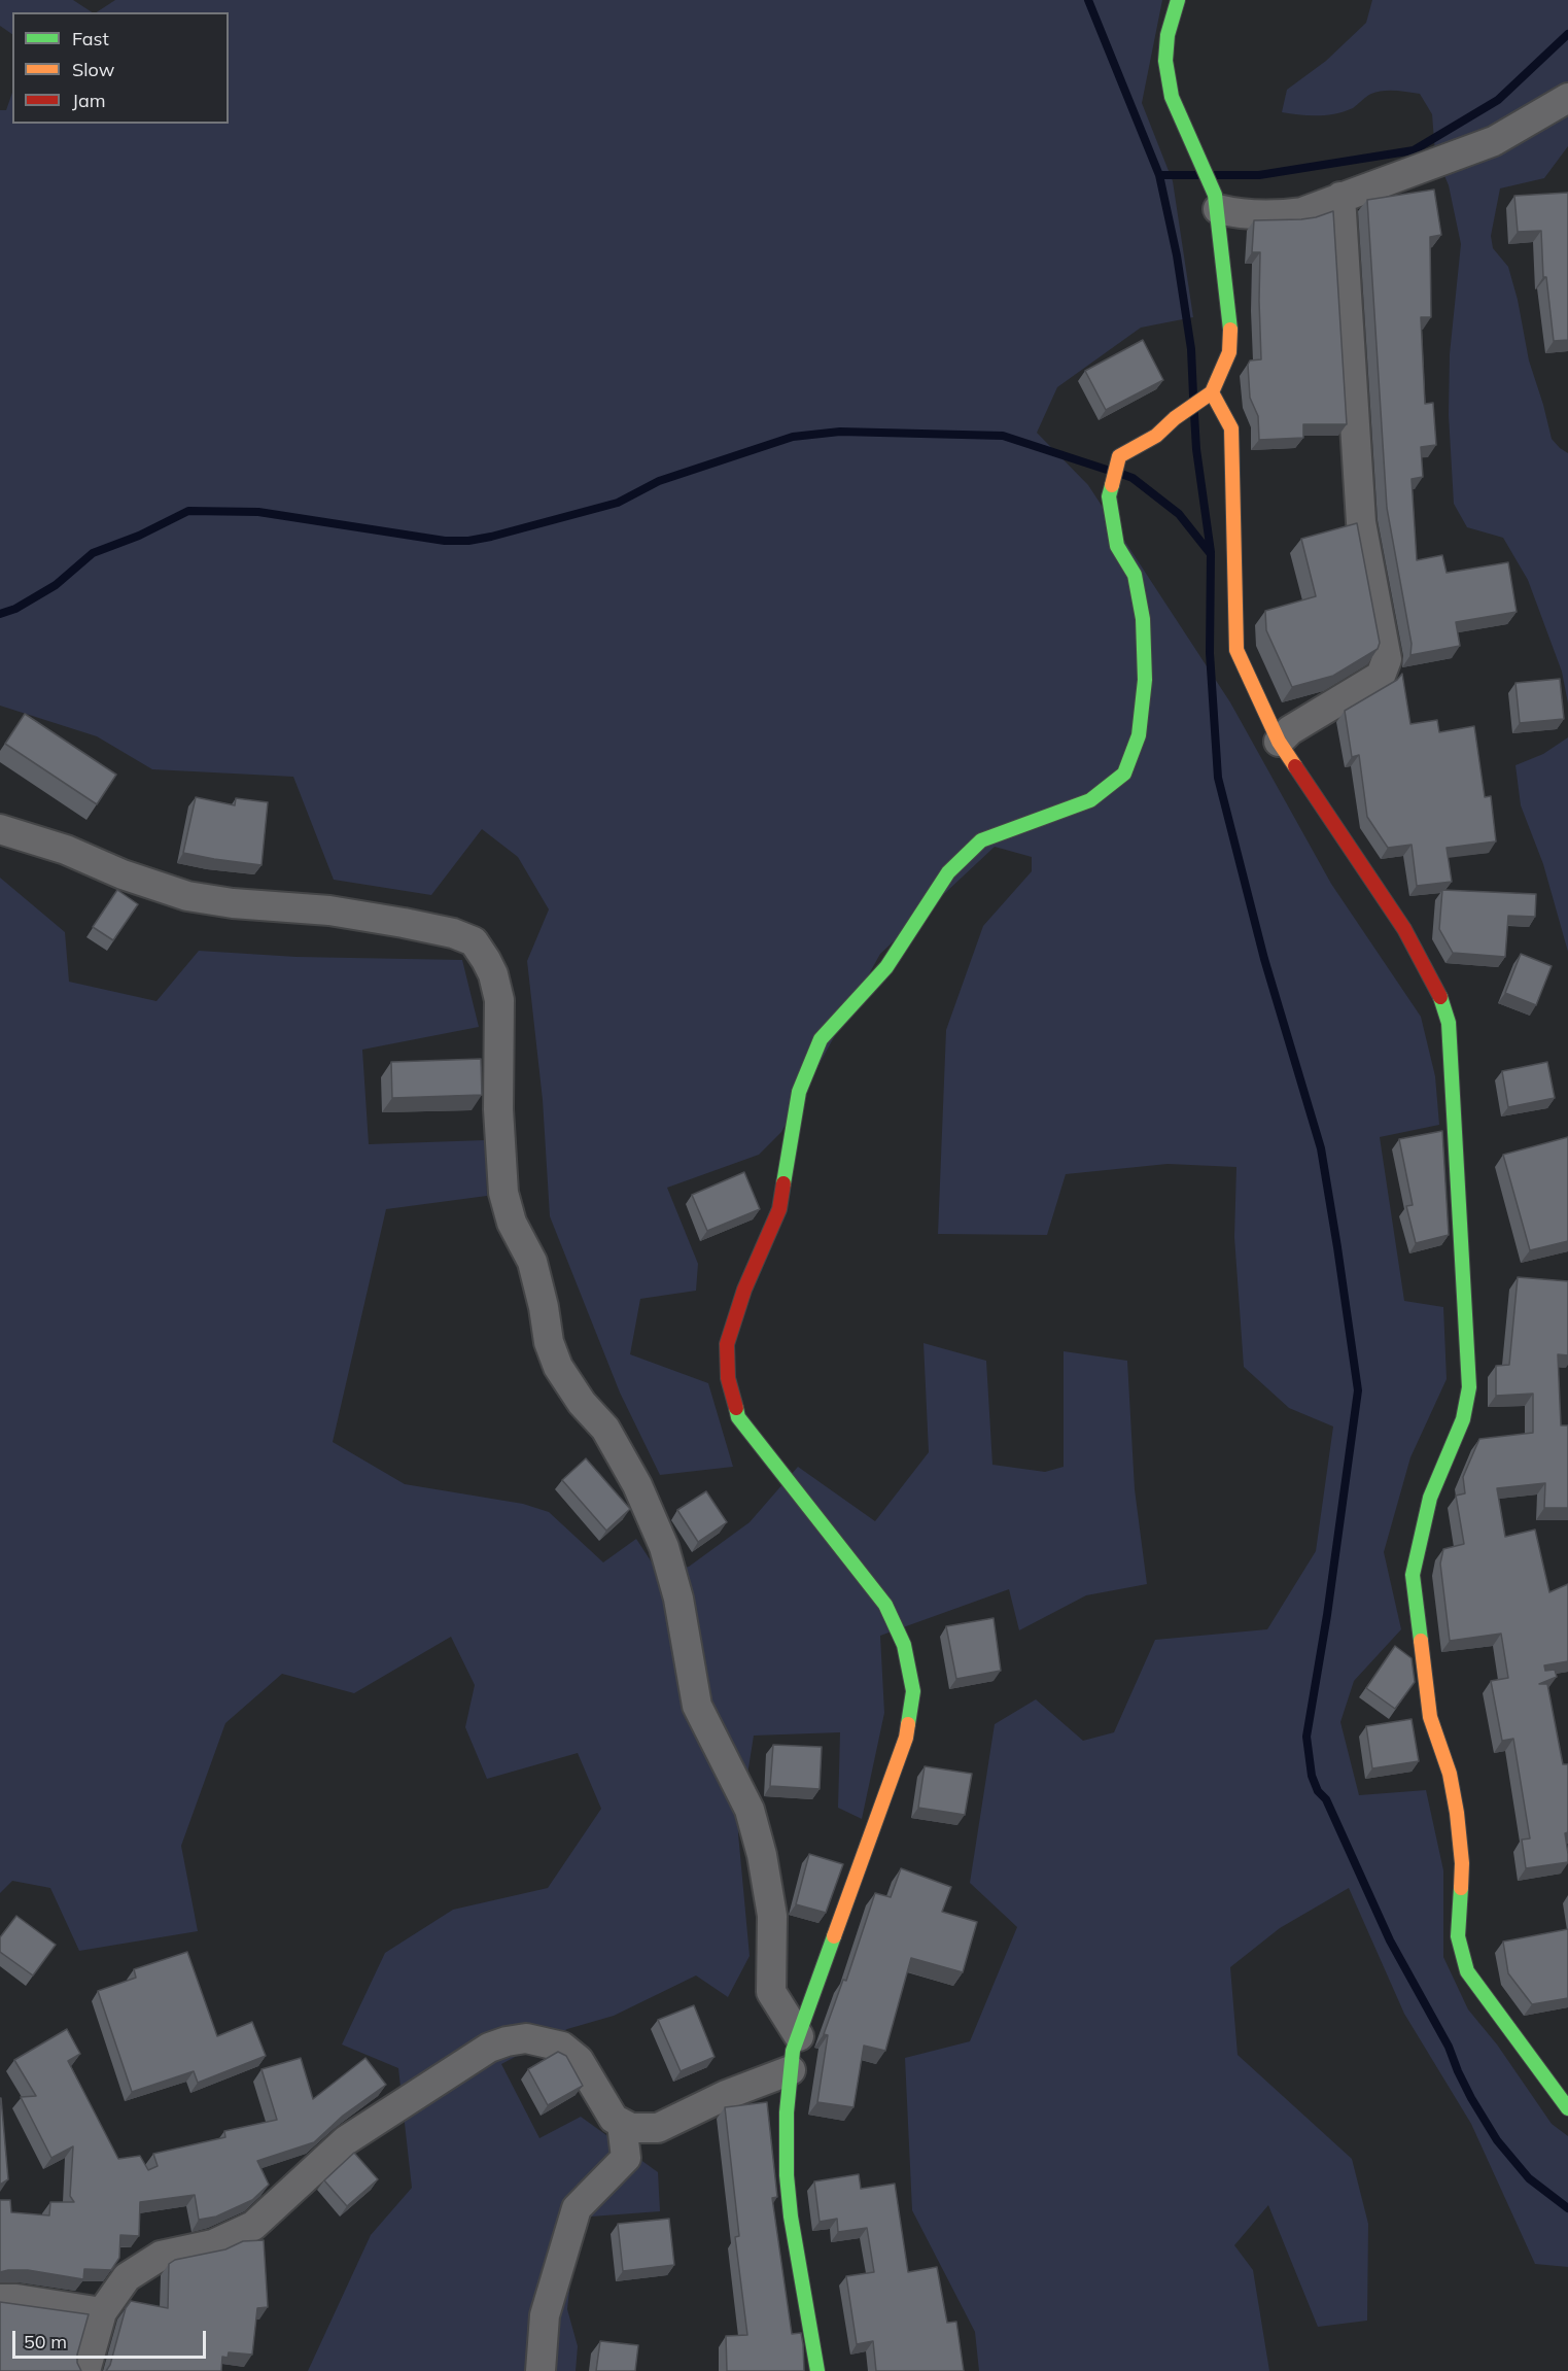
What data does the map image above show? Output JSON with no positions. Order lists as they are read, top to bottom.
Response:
{
  "legend": ["Fast", "Slow", "Jam"],
  "scale_bar": "50 m"
}
